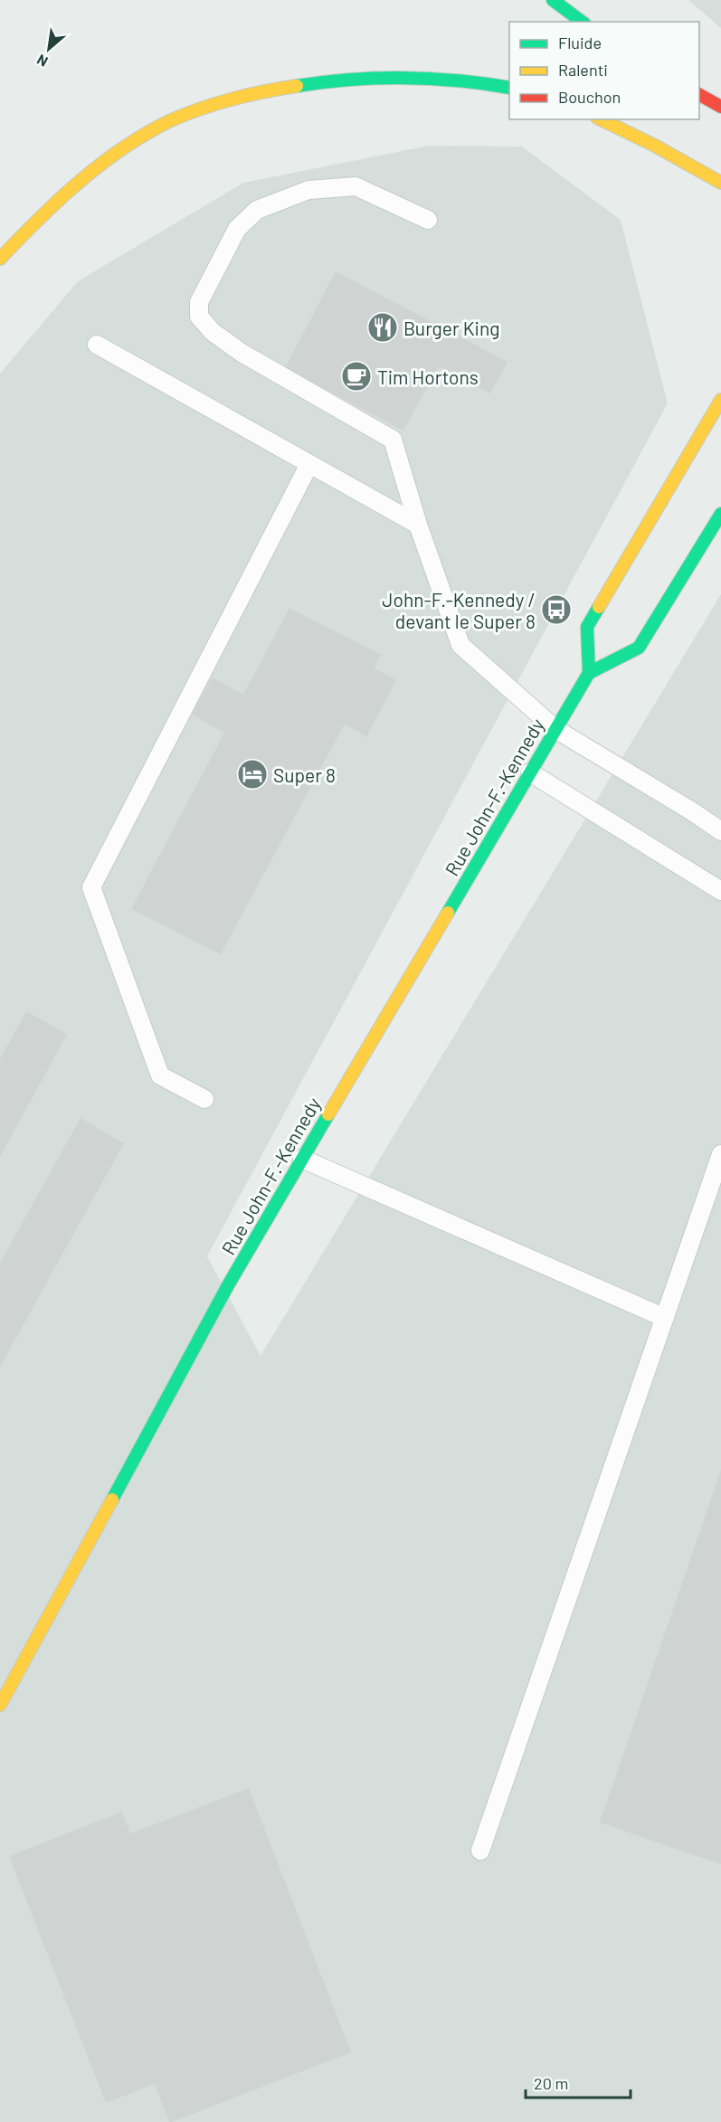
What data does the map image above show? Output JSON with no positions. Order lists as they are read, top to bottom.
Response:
{
  "streets": {
    "main road": ["Rue John-F.-Kennedy"]
  },
  "places": {
    "restaurant": ["Burger King"],
    "cafe": ["Tim Hortons"],
    "bus stop": ["John-F.-Kennedy / devant le Super 8"],
    "hotel": ["Super 8"]
  },
  "legend": ["Fluide", "Ralenti", "Bouchon"],
  "scale_bar": "20 m",
  "north": "bottom left"
}
